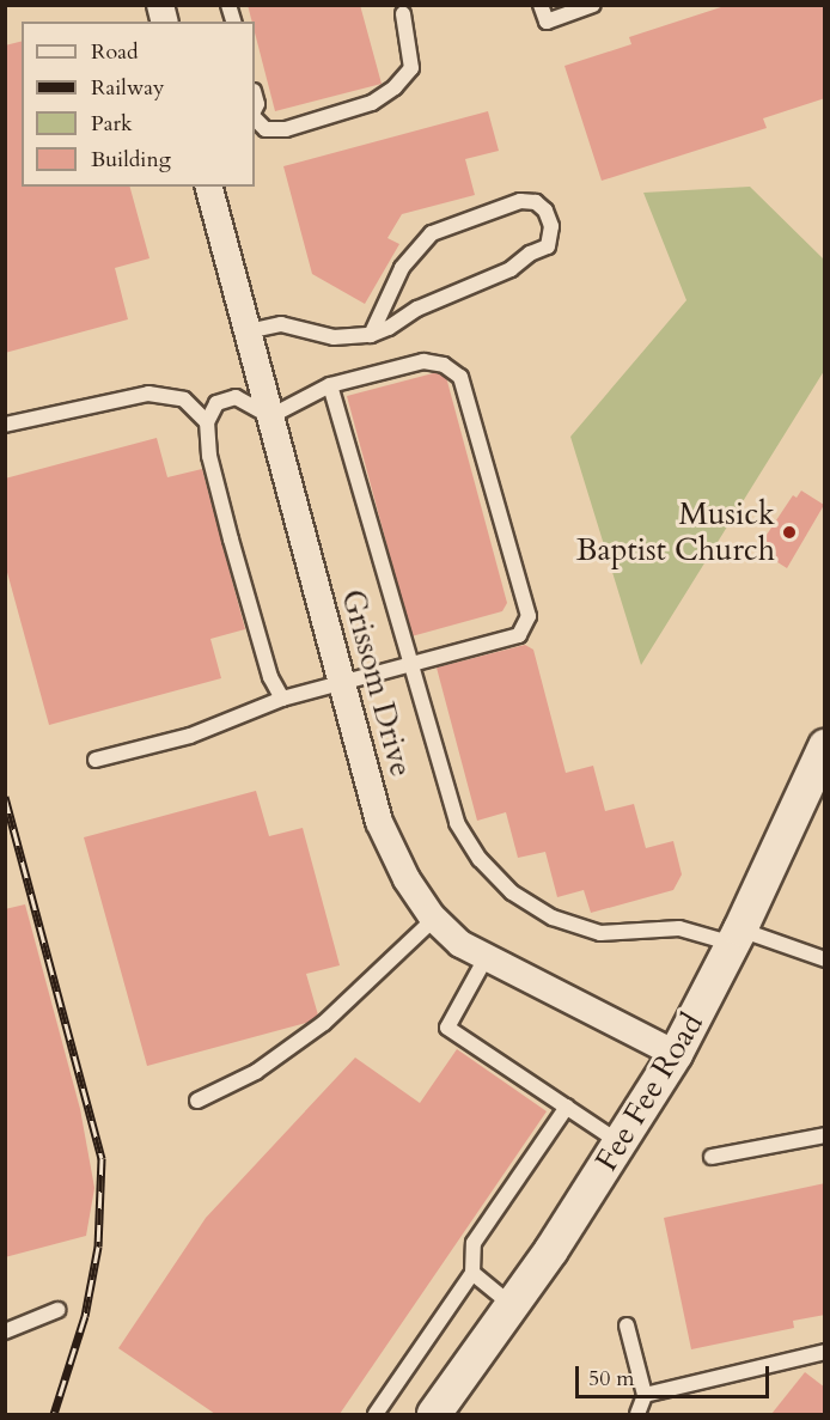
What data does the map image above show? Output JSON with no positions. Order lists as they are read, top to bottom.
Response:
{
  "streets": {
    "street": ["Grissom Drive", "Fee Fee Road"]
  },
  "crossings": [
    ["Grissom Drive", "Fee Fee Road"]
  ],
  "places": ["Musick Baptist Church"],
  "legend": [
    "Road",
    "Railway",
    "Park",
    "Building"
  ],
  "scale_bar": "50 m"
}
